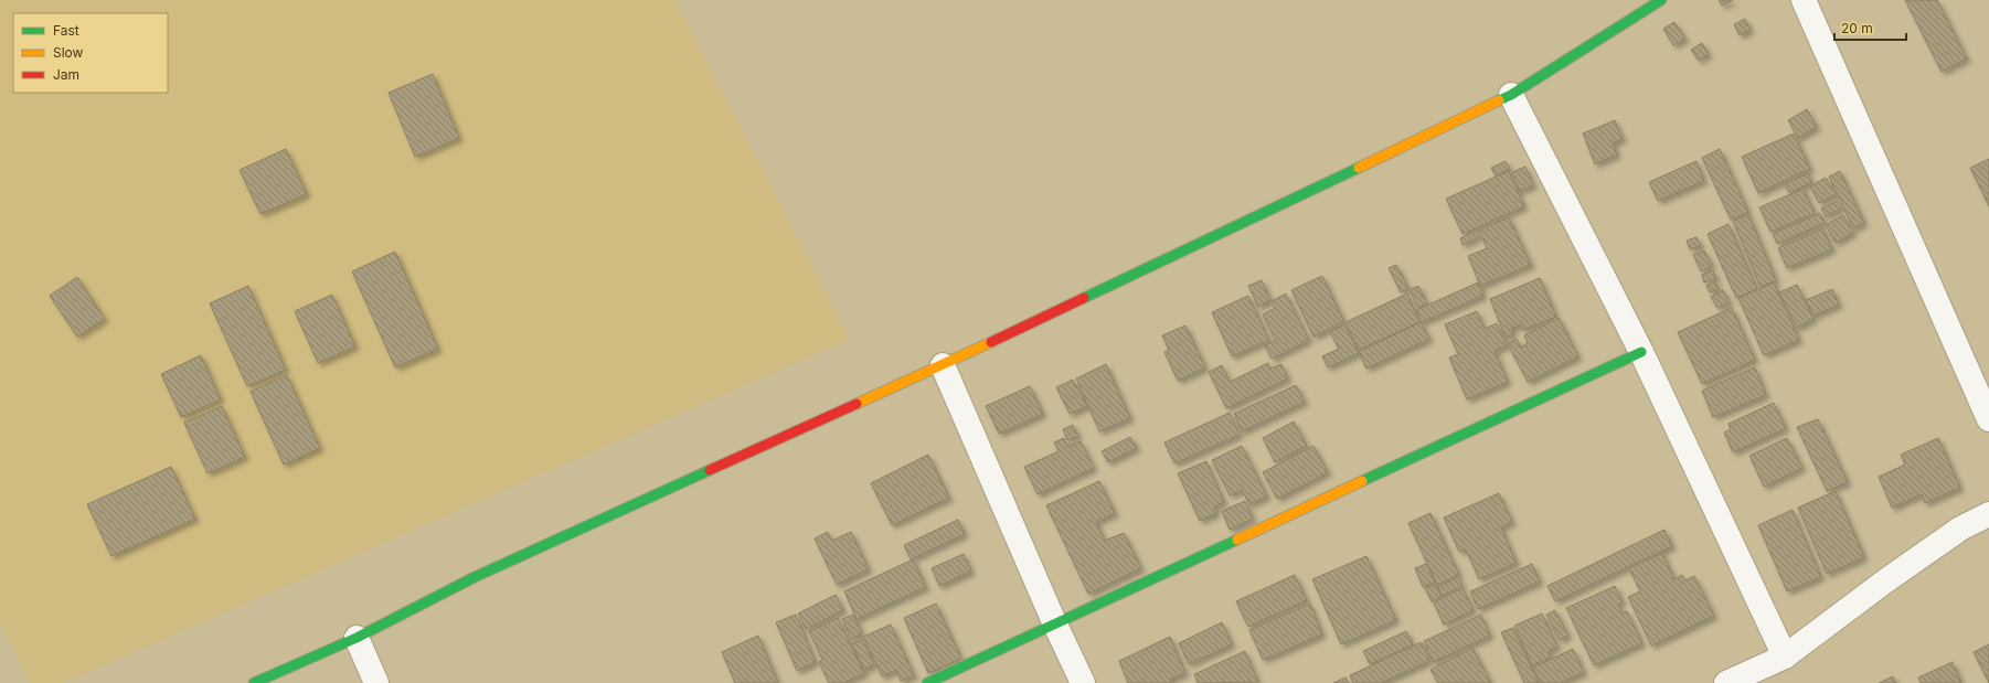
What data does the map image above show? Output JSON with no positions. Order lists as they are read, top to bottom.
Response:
{
  "legend": ["Fast", "Slow", "Jam"],
  "scale_bar": "20 m"
}
